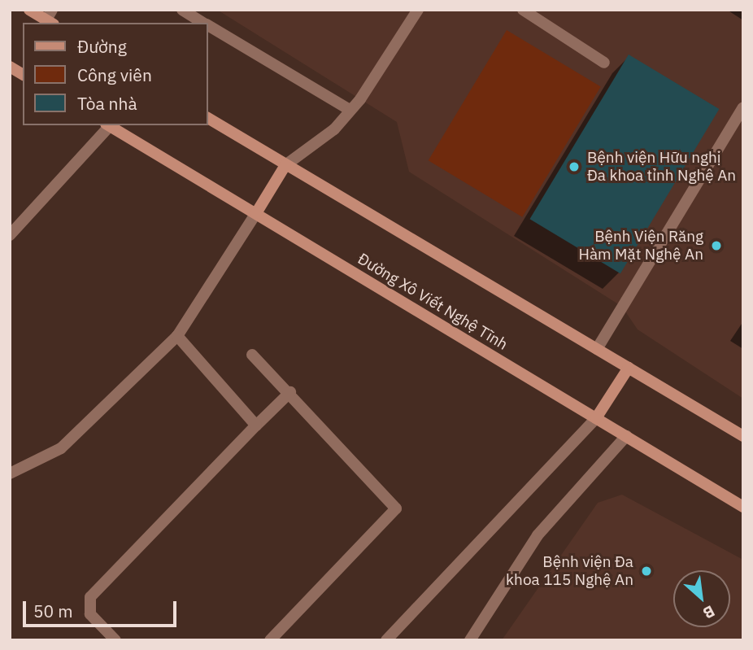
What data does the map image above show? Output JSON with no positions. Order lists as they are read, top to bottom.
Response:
{
  "streets": {
    "main road": ["Đường Xô Viết Nghệ Tĩnh"]
  },
  "places": ["Bệnh viện Hữu nghị Đa khoa tỉnh Nghệ An", "Bệnh Viện Răng Hàm Mặt Nghệ An", "Bệnh viện Đa khoa 115 Nghệ An"],
  "legend": ["Đường", "Công viên", "Tòa nhà"],
  "scale_bar": "50 m",
  "north": "bottom right"
}
